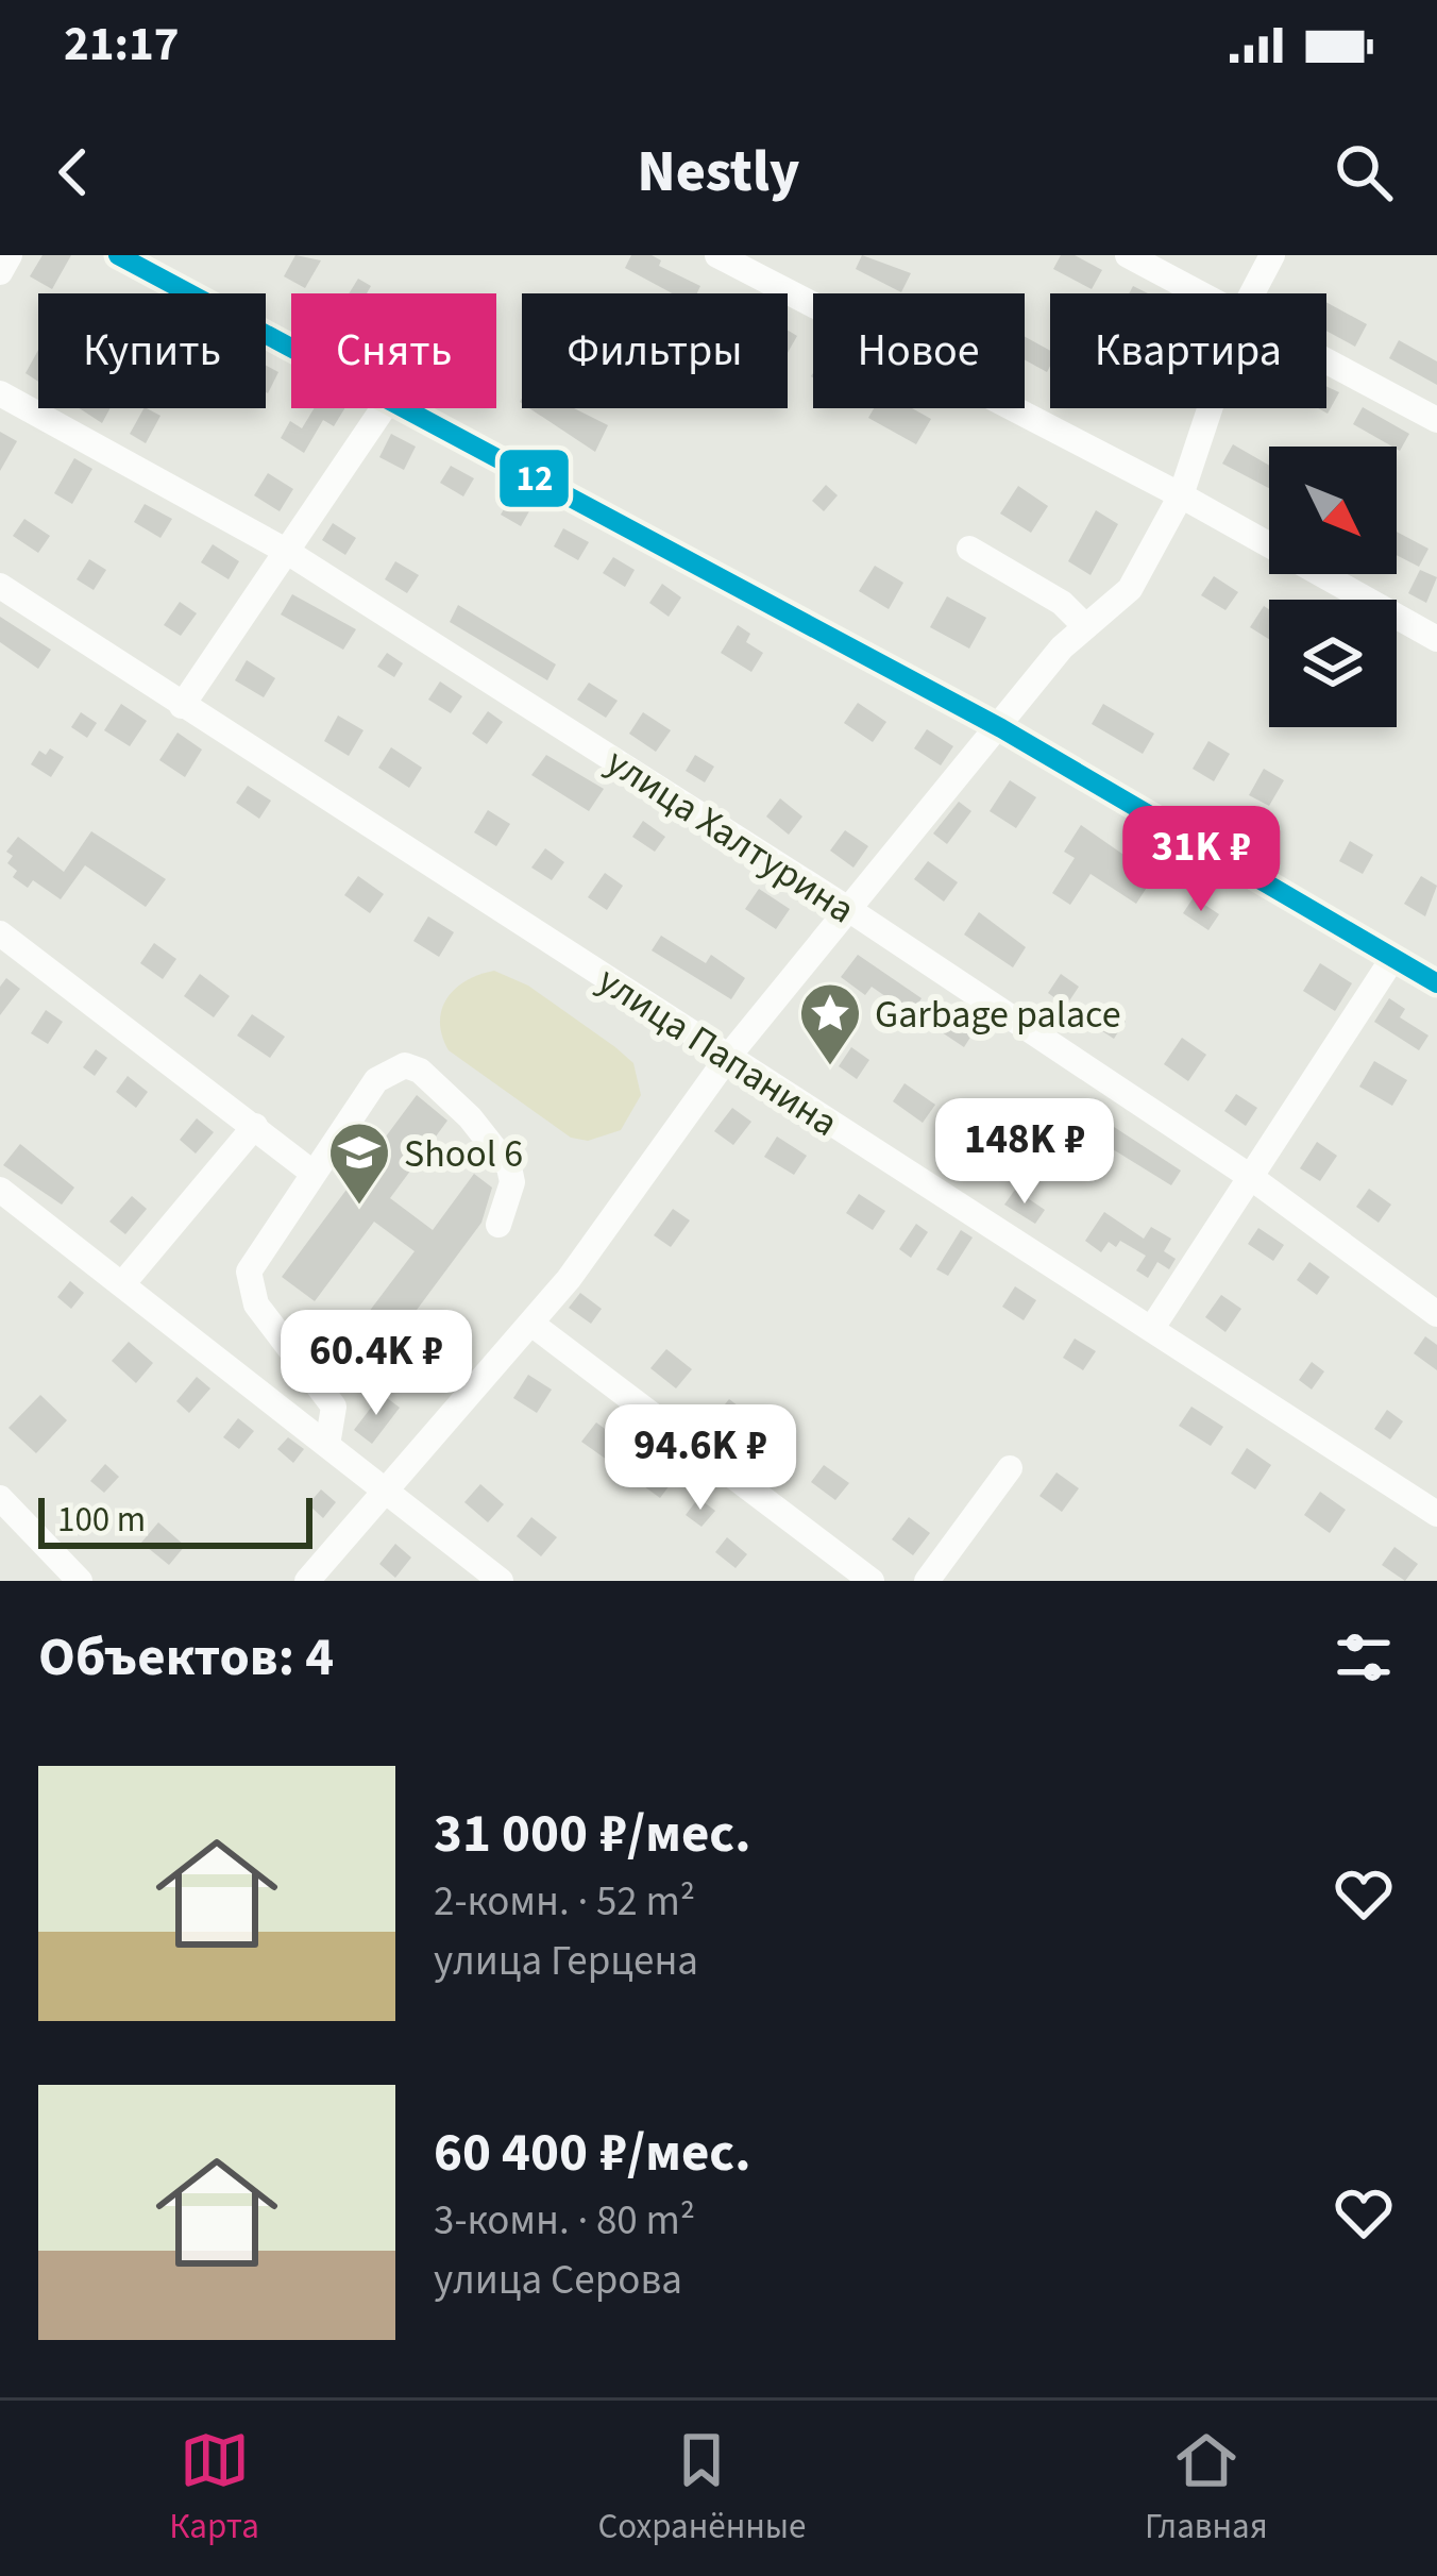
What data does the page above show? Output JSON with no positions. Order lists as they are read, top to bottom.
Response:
{
  "streets": {
    "street": ["улица Халтурина", "улица Папанина"]
  },
  "places": {
    "place": ["Garbage palace"],
    "school or university": ["Shool 6"]
  },
  "lines": ["transit line 12"],
  "scale_bar": "100 m",
  "north": "bottom right",
  "page": {
    "status": "21:17",
    "header": "Nestly",
    "chip": [
      "Купить",
      "Снять",
      "Фильтры",
      "Новое",
      "Квартира"
    ],
    "price": [
      "31K ₽",
      "148K ₽",
      "60.4K ₽",
      "94.6K ₽"
    ],
    "scale": "100 m",
    "heading": "Объектов: 4",
    "list": [
      {
        "name": "31 000 ₽/мес.",
        "note": "2-комн. · 52 m² · улица Герцена"
      },
      {
        "name": "60 400 ₽/мес.",
        "note": "3-комн. · 80 m² · улица Серова"
      }
    ],
    "tabs": ["Карта", "Сохранённые", "Главная"]
  }
}
